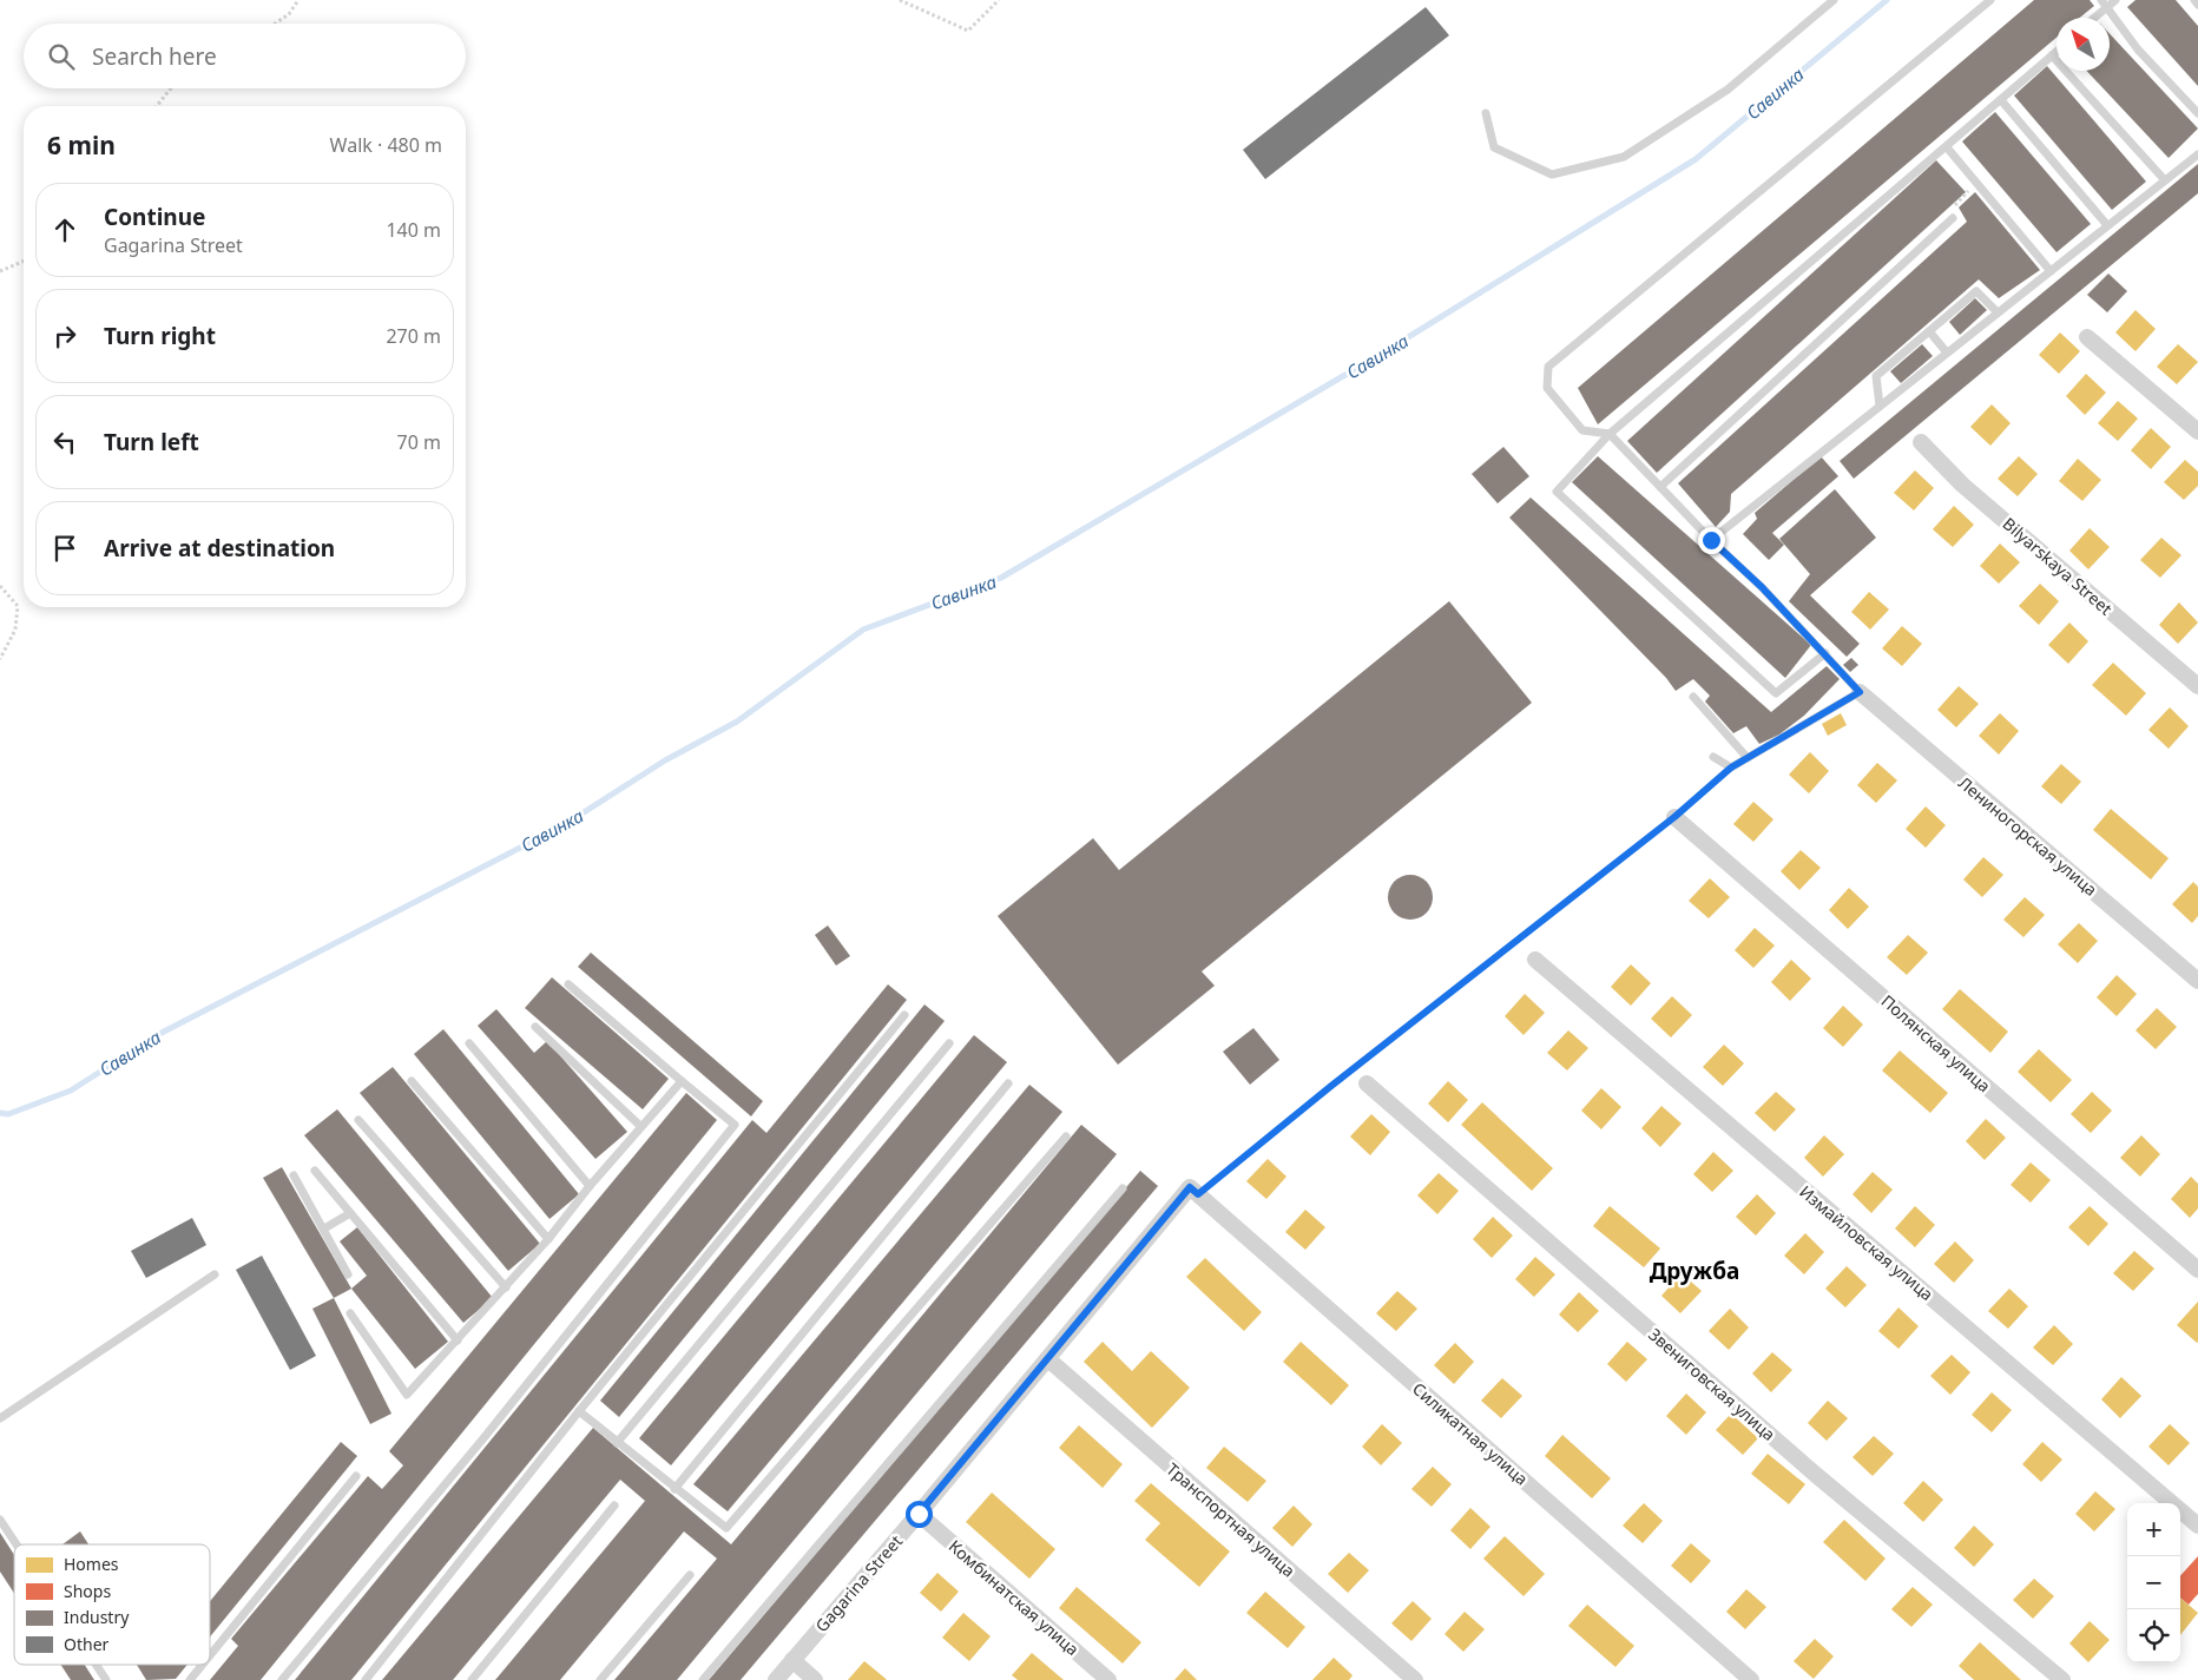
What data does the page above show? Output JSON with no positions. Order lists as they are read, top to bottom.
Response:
{
  "streets": {
    "street": [
      "Bilyarskaya Street",
      "Лениногорская улица",
      "Полянская улица",
      "Измайловская улица",
      "Звениговская улица",
      "Силикатная улица",
      "Транспортная улица",
      "Gagarina Street",
      "Комбинатская улица"
    ]
  },
  "crossings": [
    ["Силикатная улица", "Gagarina Street"],
    ["Транспортная улица", "Gagarina Street"],
    ["Gagarina Street", "Комбинатская улица"]
  ],
  "districts": ["Дружба"],
  "water": ["Савинка"],
  "legend": [
    "Homes",
    "Shops",
    "Industry",
    "Other"
  ],
  "north": "top left",
  "page": {
    "search": "Search here",
    "heading": ["6 min", "Walk · 480 m"],
    "list": [
      ["Continue", "Gagarina Street", "140 m"],
      ["Turn right", "270 m"],
      ["Turn left", "70 m"],
      "Arrive at destination"
    ],
    "map_buttons": ["+", "−"]
  }
}
